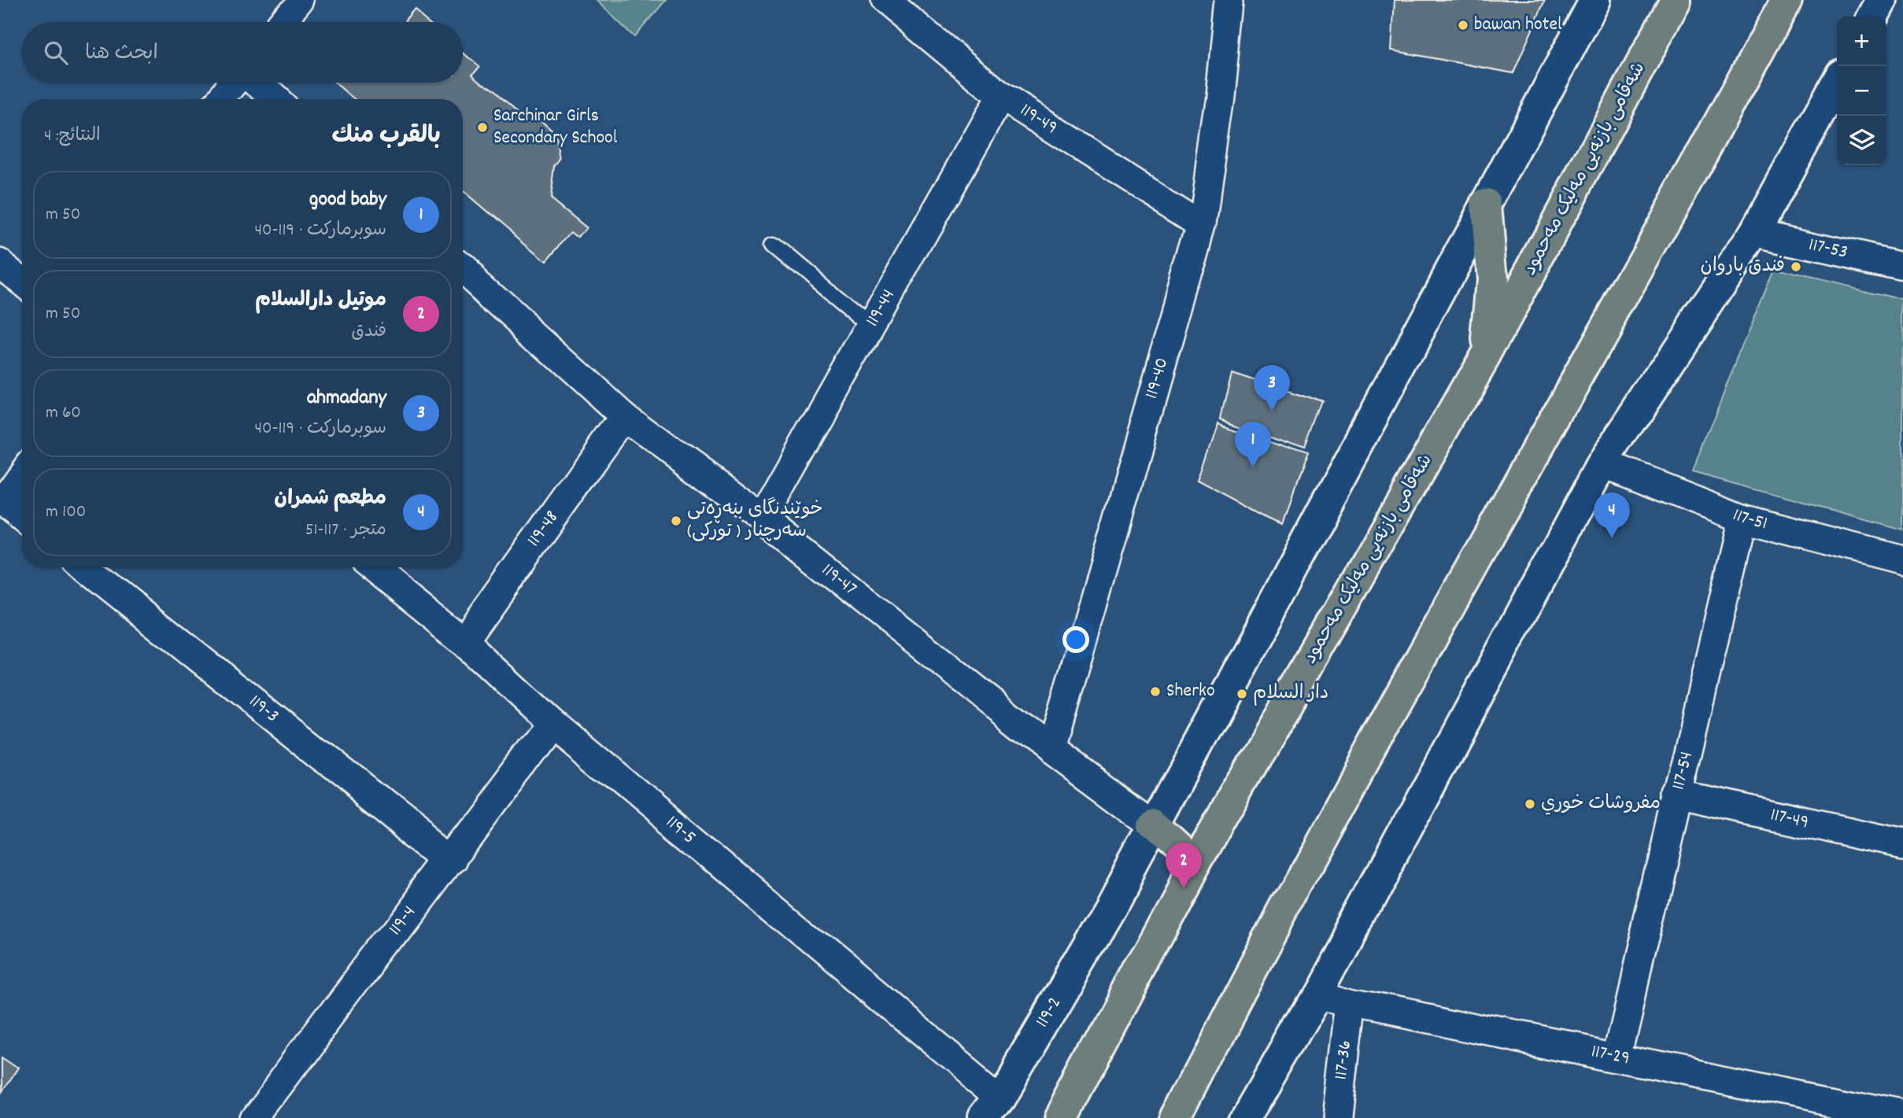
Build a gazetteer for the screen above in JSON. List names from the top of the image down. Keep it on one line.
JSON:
{"streets":{"highway":["شەقامی بازنەیی مەلیک مەحمود"],"main road":["119-2"],"street":["119-49","117-53","119-44","119-40","117-51","119-48","119-47","119-3","117-54","117-49","119-5","119-4","117-29","117-36"]},"crossings":[["119-49","119-44"],["119-49","119-40"],["119-44","119-47"],["119-40","119-47"],["117-51","117-54"],["119-48","119-47"],["119-48","119-5"],["119-47","119-2"],["119-3","119-4"],["117-54","117-49"],["117-54","117-29"],["119-5","119-4"],["119-5","119-2"],["117-29","117-36"]],"places":["bawan hotel","Sarchinar Girls Secondary School","فندق باروان","خوێندنگای بنەڕەتی سەرچنار ( تورکی)","Sherko","دار السلام","مفروشات خوري"],"page":{"map_buttons":["+","−"],"search":"ابحث هنا","heading":["بالقرب منك","النتائج: 4"],"list":[{"mark":"1","name":"good baby","note":"سوبرماركت · 119-40","value":"50 m"},{"mark":"2","name":"موتيل دارالسلام","note":"فندق","value":"50 m"},{"mark":"3","name":"ahmadany","note":"سوبرماركت · 119-40","value":"60 m"},{"mark":"4","name":"مطعم شمران","note":"متجر · 117-51","value":"100 m"}],"pins":["3","1","4","2"]}}
